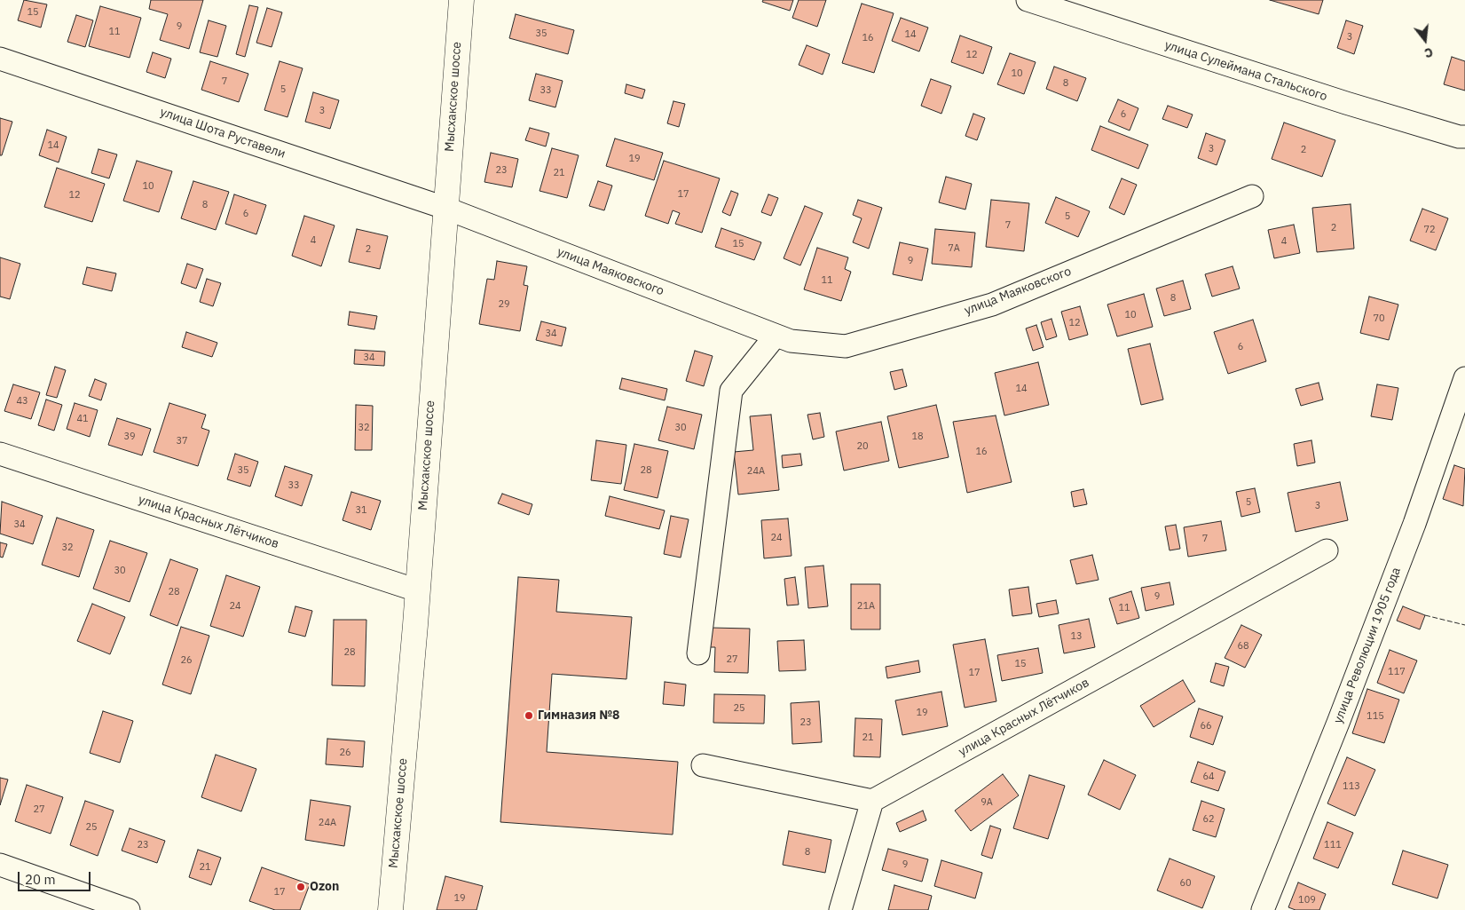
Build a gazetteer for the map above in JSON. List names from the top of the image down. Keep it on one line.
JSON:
{"streets":{"street":["улица Сулеймана Стальского","Мысхакское шоссе","улица Шота Руставели","улица Маяковского","улица Красных Лётчиков","улица Революции 1905 года"]},"crossings":[["Мысхакское шоссе","улица Шота Руставели"],["Мысхакское шоссе","улица Маяковского"],["Мысхакское шоссе","улица Красных Лётчиков"],["улица Шота Руставели","улица Маяковского"]],"places":["Гимназия №8","Ozon"],"house_numbers":["15","9","11","35","14","3","16","12","10","7","8","5","33","3","6","14","3","2","19","23","21","10","17","12","8","6","5","7","2","72","4","4","15","7А","2","9","11","8","29","10","70","12","34","6","34","14","43","41","32","30","39","18","37","20","16","35","28","24А","33","5","3","31","34","24","7","32","30","28","9","24","21А","11","13","68","28","27","26","15","117","17","25","19","115","23","66","21","26","64","113","9А","27","62","24А","25","23","111","8","9","21","60","17","19","109"],"scale_bar":"20 m","north":"bottom"}
